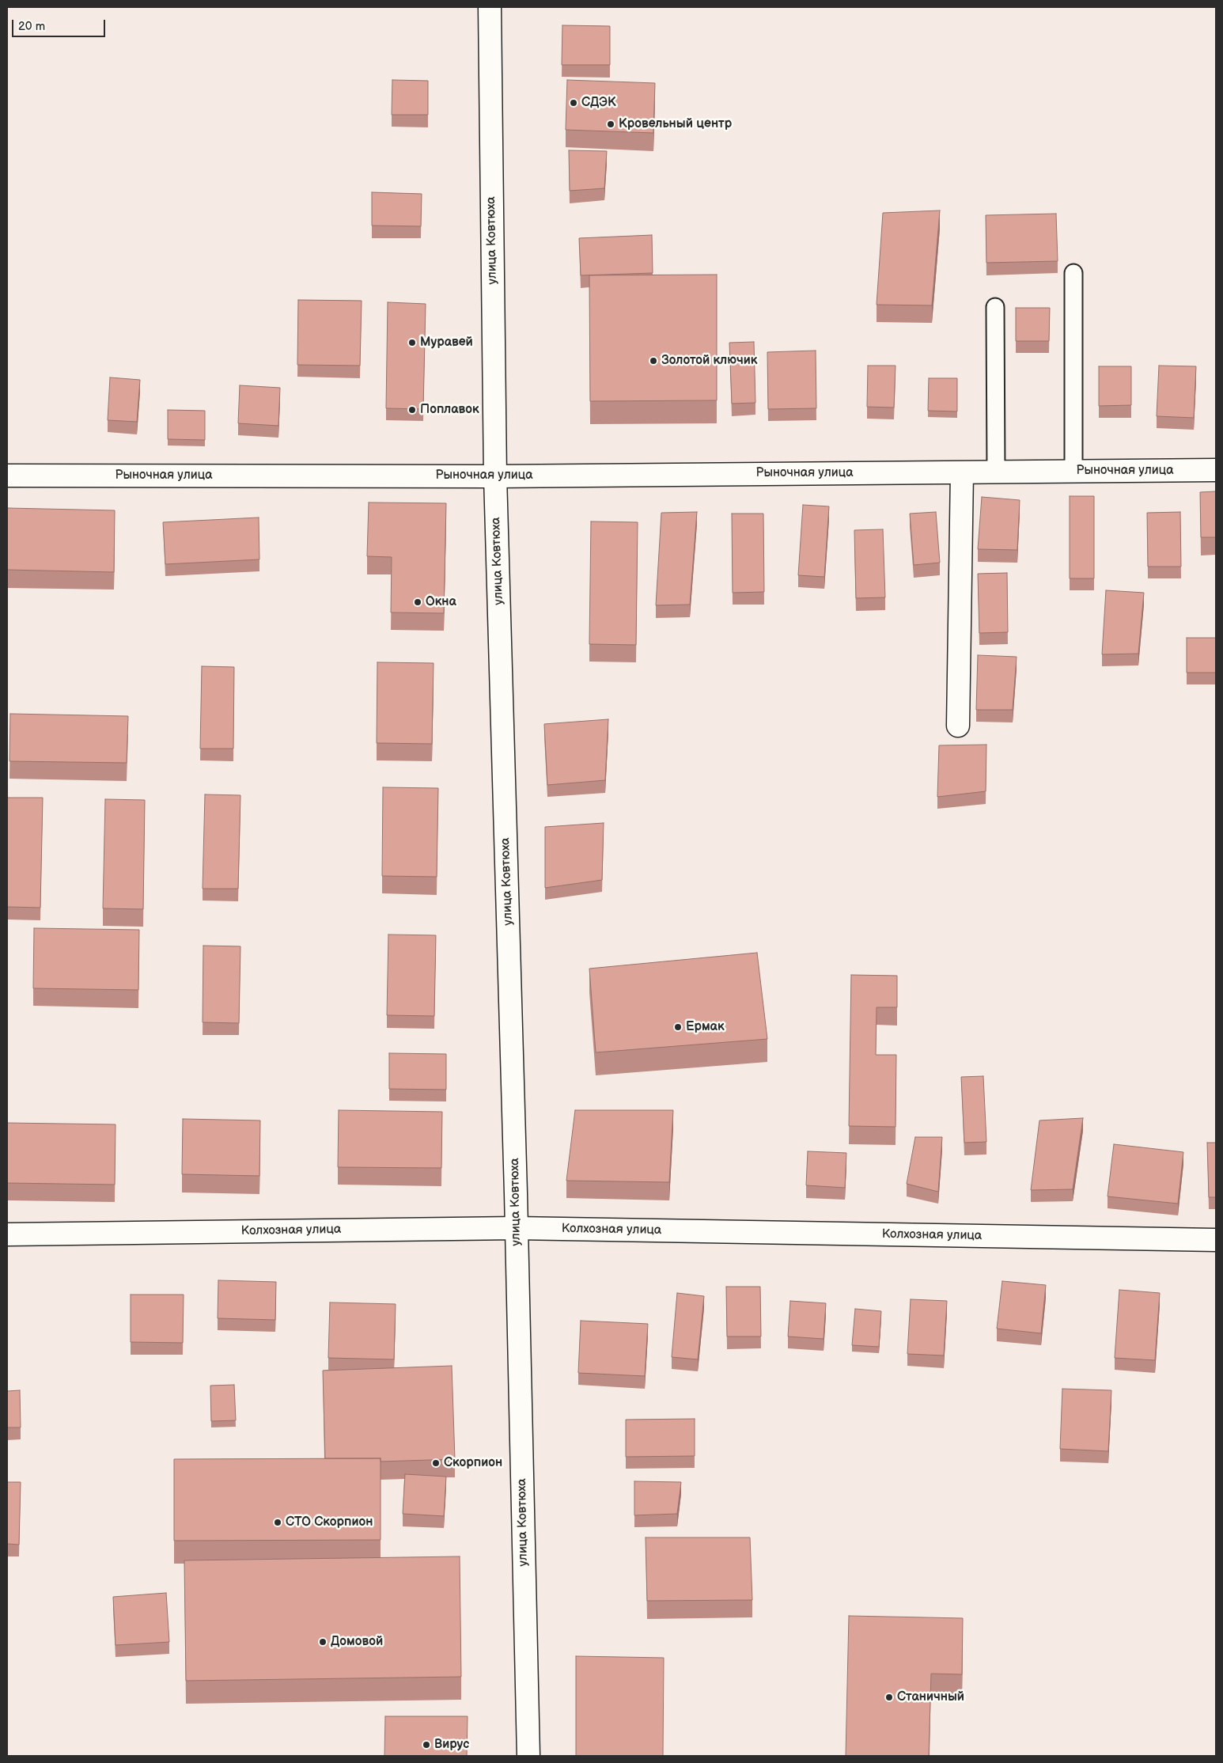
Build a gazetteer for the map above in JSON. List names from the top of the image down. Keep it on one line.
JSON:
{"streets":{"street":["улица Ковтюха","Рыночная улица","Колхозная улица"]},"crossings":[["улица Ковтюха","Рыночная улица"],["улица Ковтюха","Колхозная улица"]],"places":["СДЭК","Кровельный центр","Муравей","Золотой ключик","Поплавок","Окна","Ермак","Скорпион","СТО Скорпион","Домовой","Станичный","Вирус"],"scale_bar":"20 m"}
